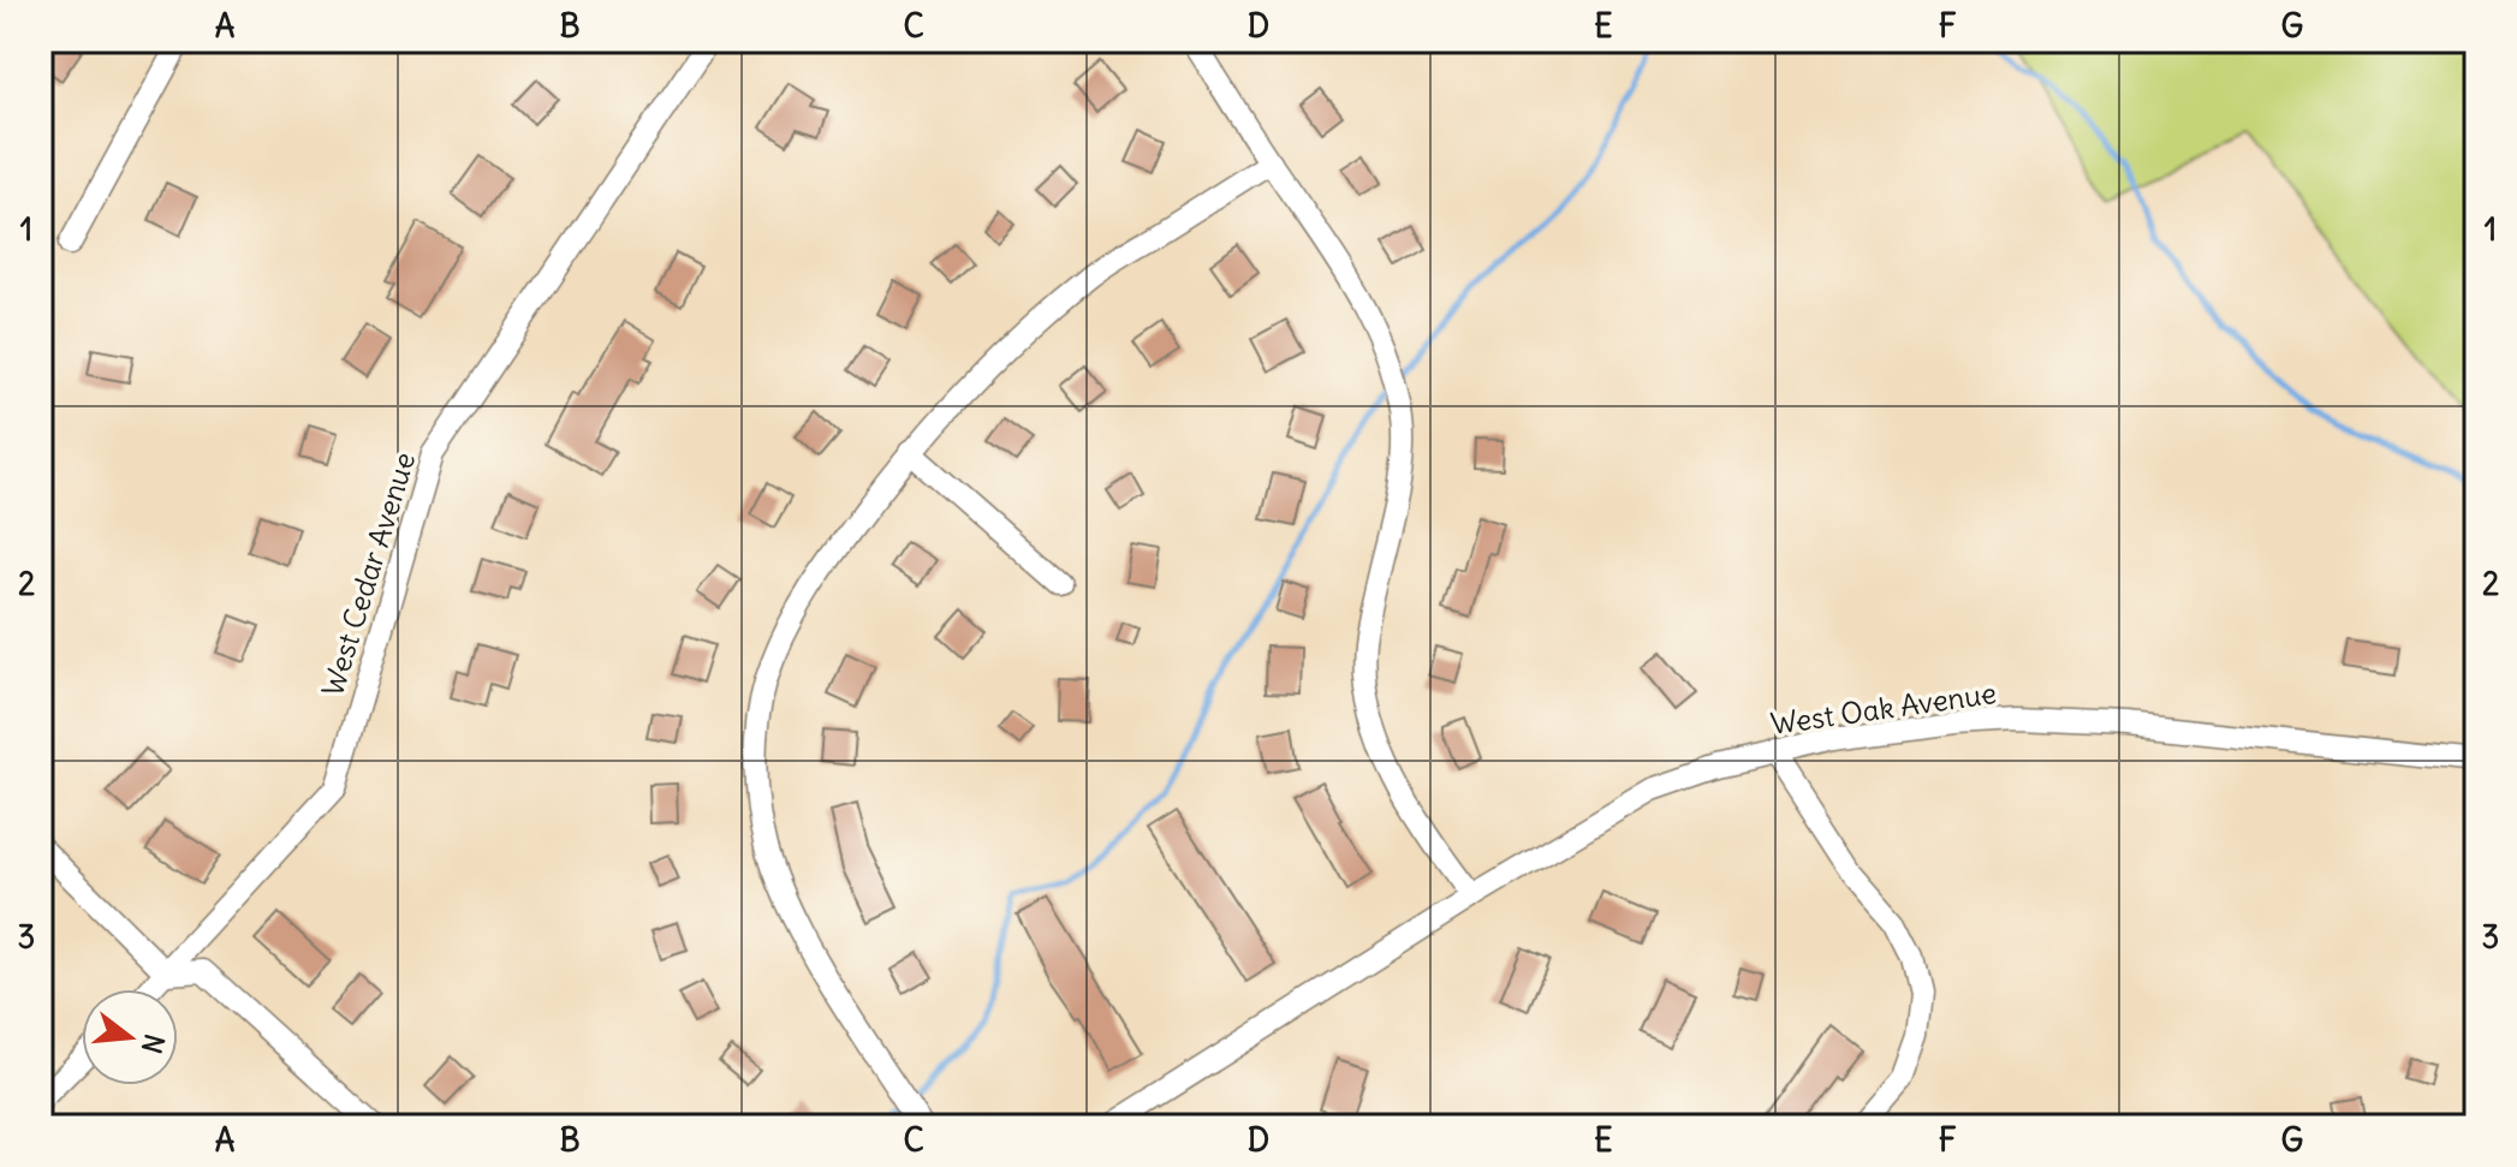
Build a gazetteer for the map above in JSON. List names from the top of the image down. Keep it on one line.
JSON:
{"streets":{"street":["West Cedar Avenue","West Oak Avenue"]},"north":"right","grid":{"columns":["A","B","C","D","E","F","G"],"rows":["1","2","3"]}}
